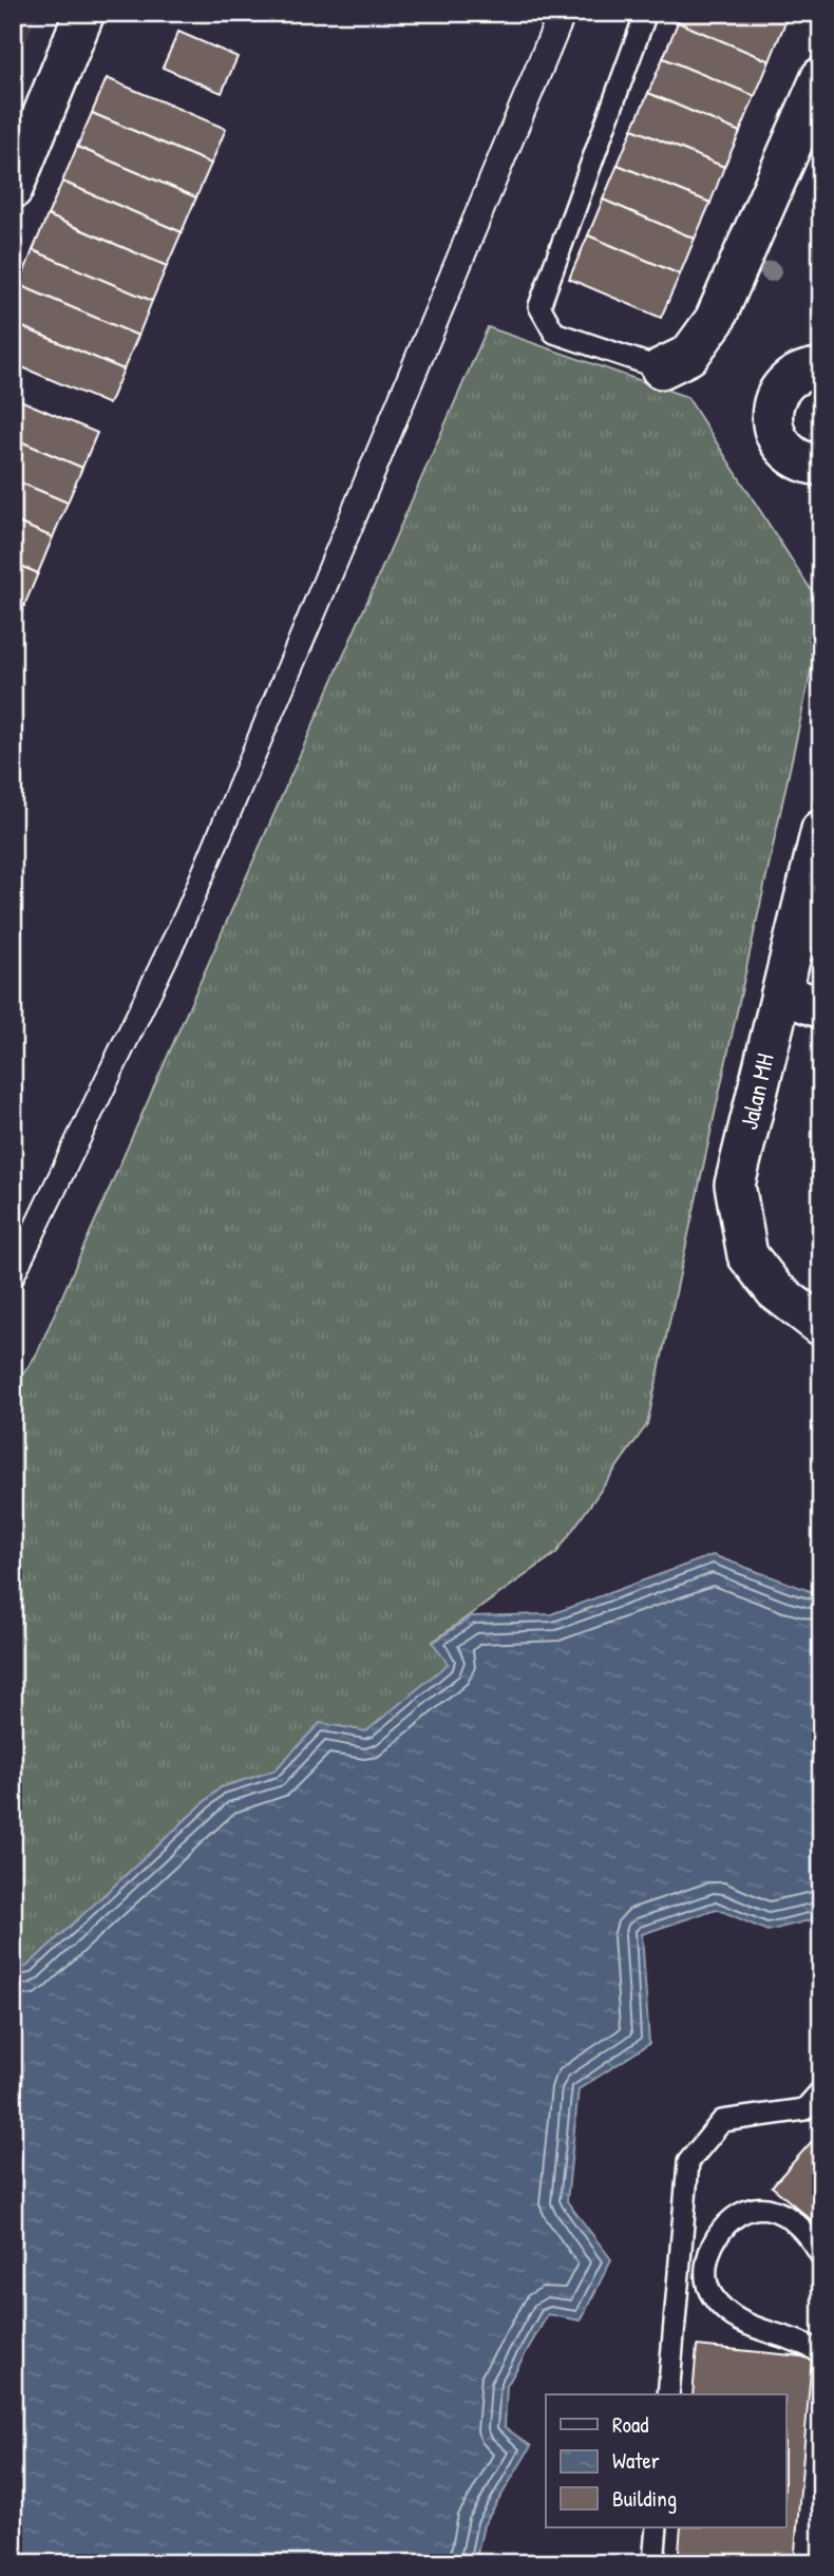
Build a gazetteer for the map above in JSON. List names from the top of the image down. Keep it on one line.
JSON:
{"streets":{"street":["Jalan MH"]},"legend":["Road","Water","Building"]}
